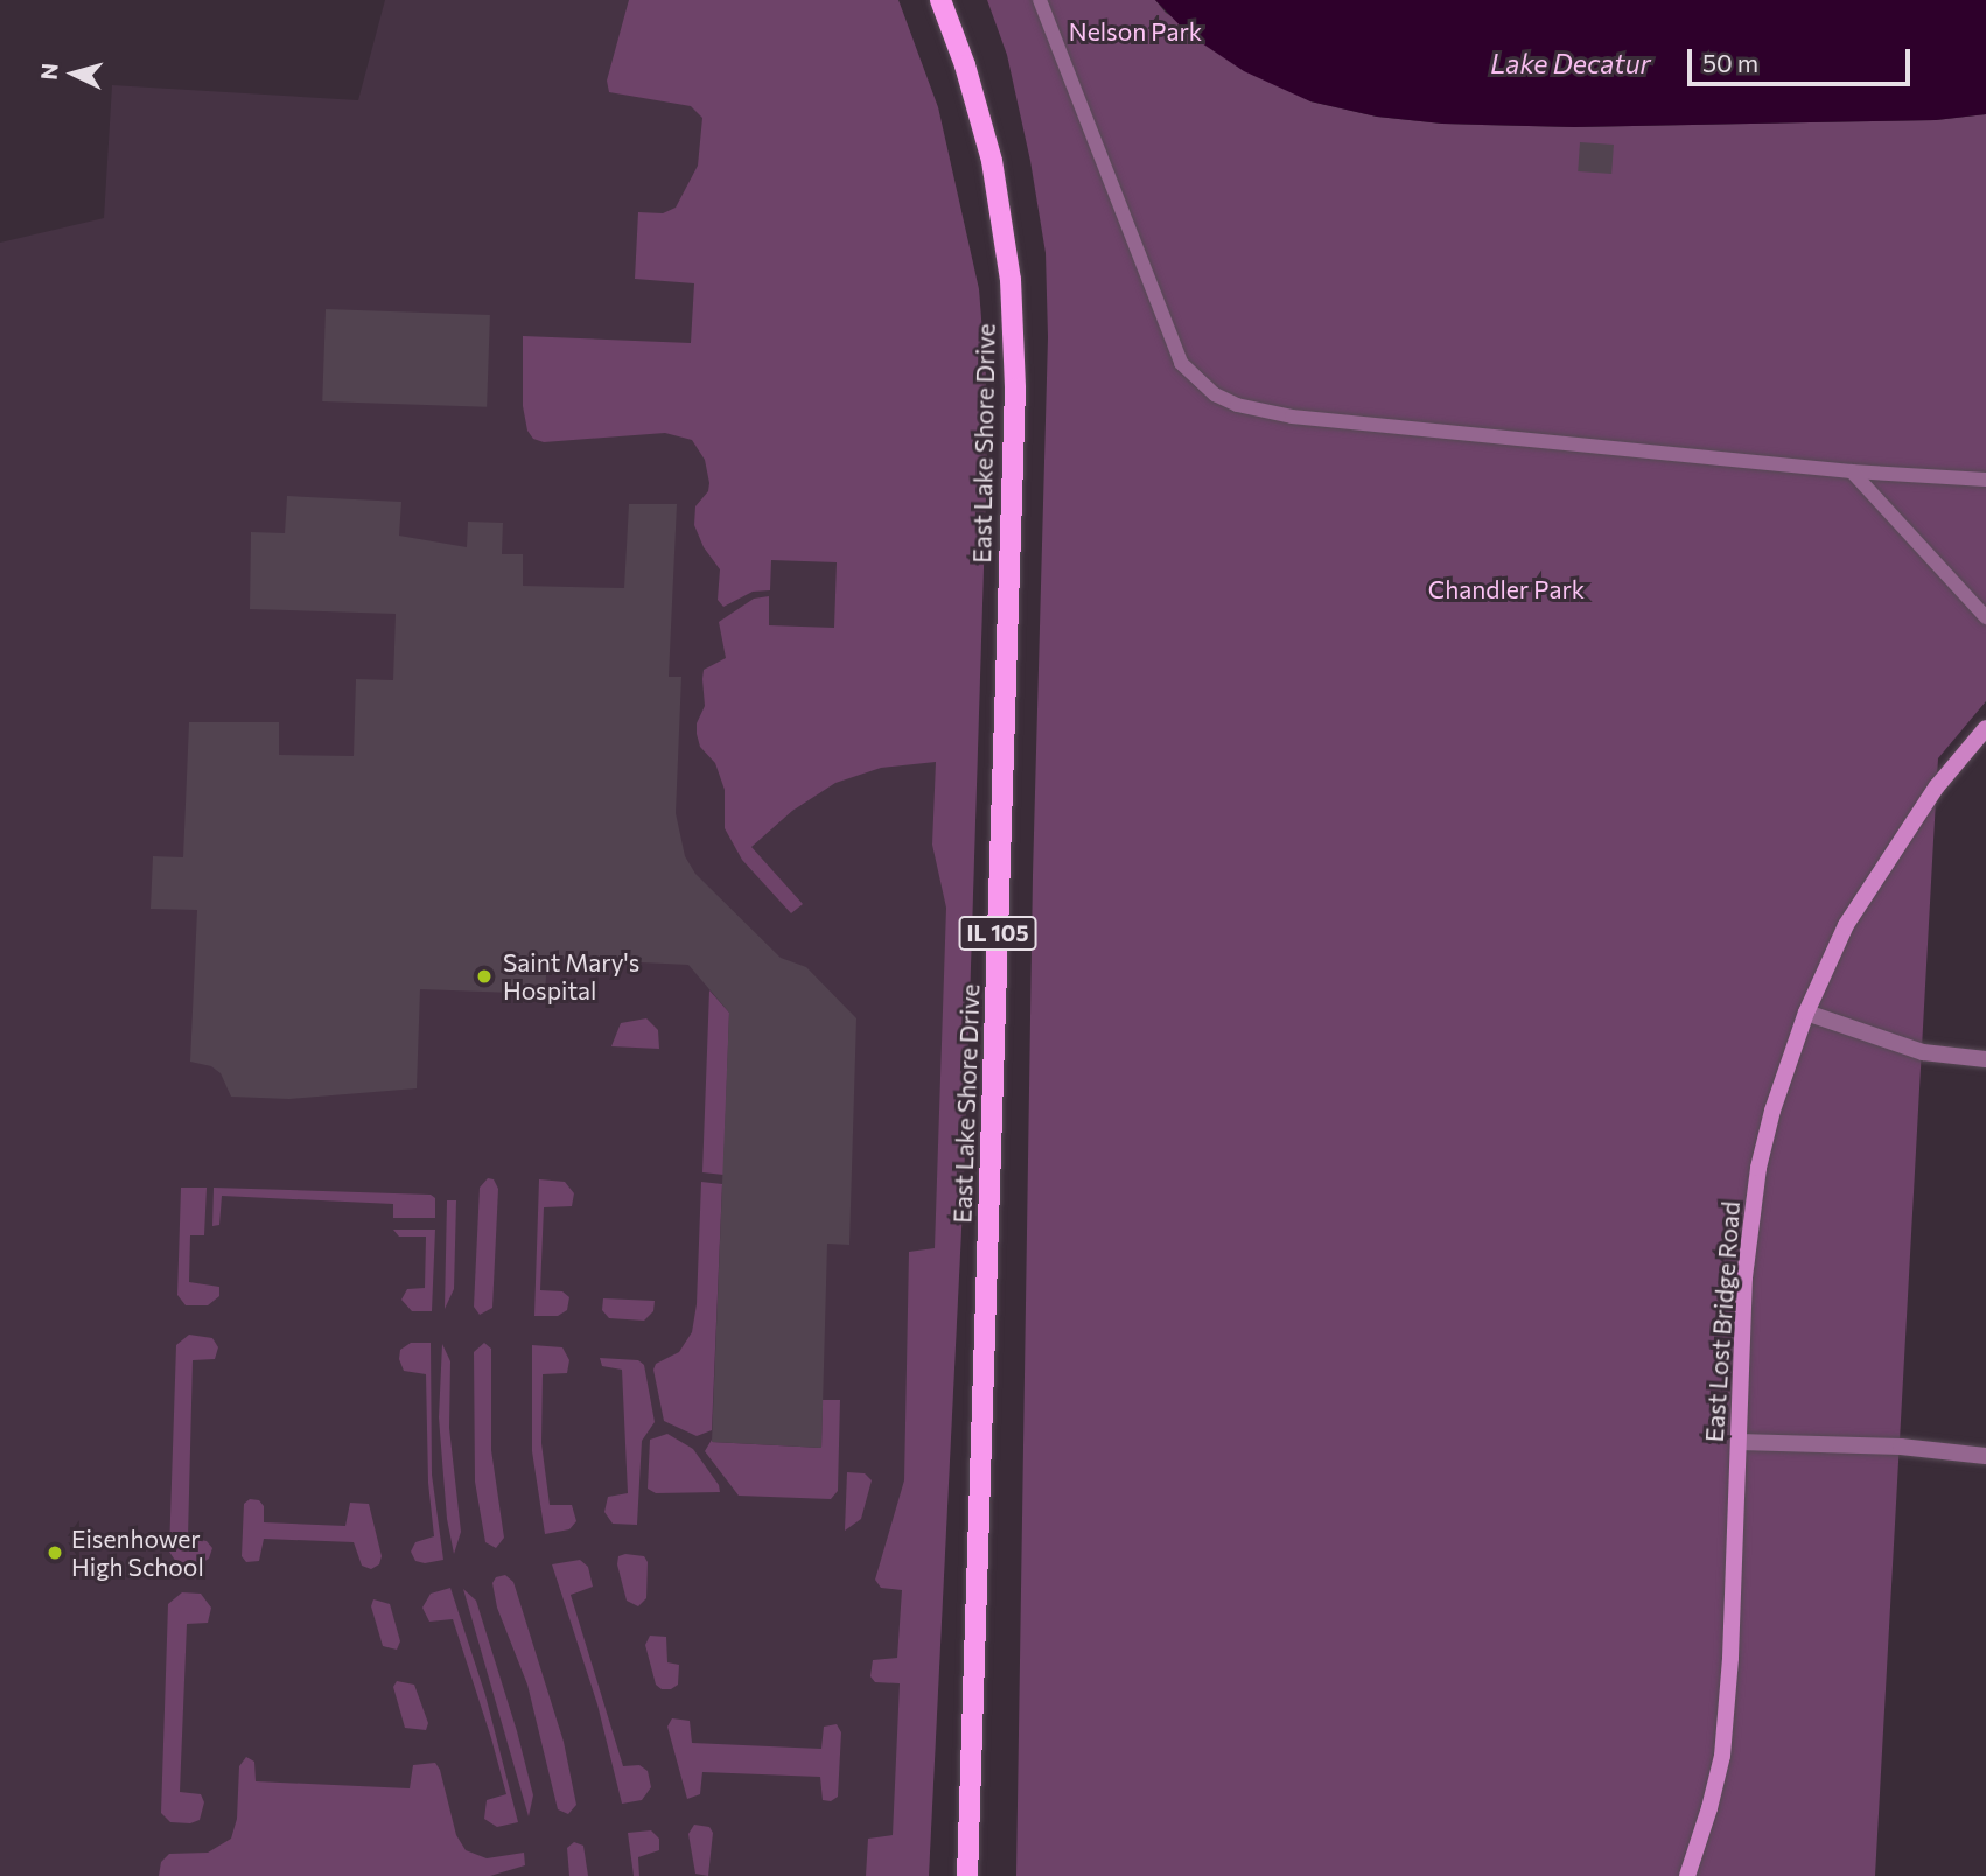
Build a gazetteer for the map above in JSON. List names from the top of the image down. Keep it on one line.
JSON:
{"streets":{"main road":["East Lake Shore Drive","IL 105"],"street":["East Lost Bridge Road"]},"water":["Lake Decatur"],"parks":["Nelson Park","Chandler Park"],"places":["Saint Mary's Hospital","Eisenhower High School"],"scale_bar":"50 m","north":"left"}
